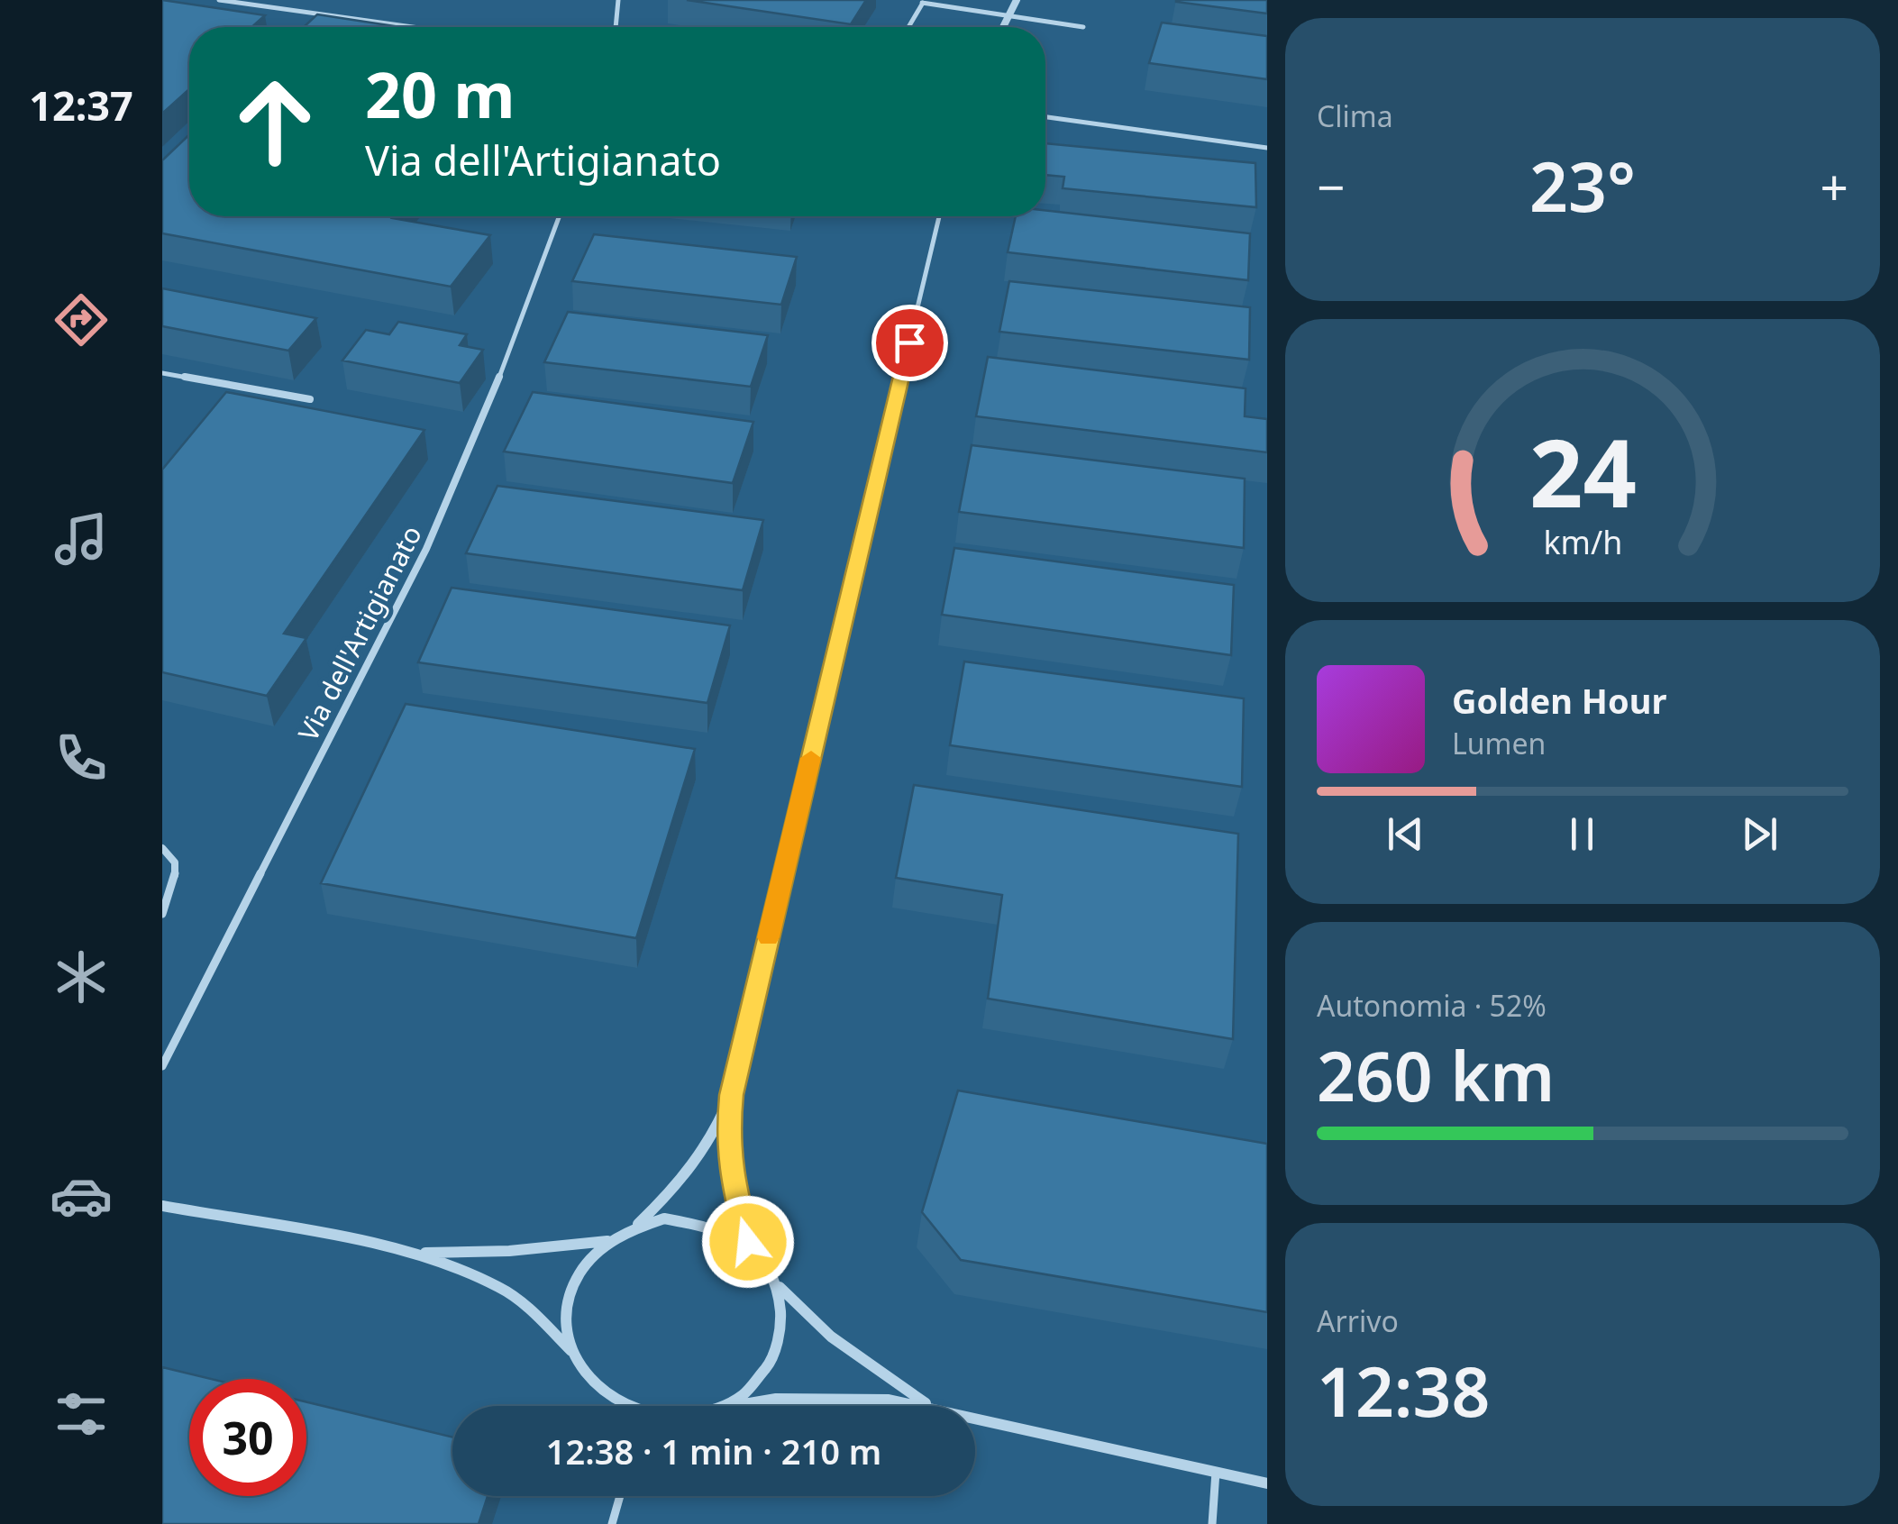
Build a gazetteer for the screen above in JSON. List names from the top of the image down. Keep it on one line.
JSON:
{"streets":{"lane":["Via dell'Artigianato"]},"page":{"tabs":"12:37","tile":["Clima",["Autonomia · 52%","260 km"],["Arrivo","12:38"]],"turn":["20 m","Via dell'Artigianato"],"heat":["−","23°","+"],"song":["Golden Hour","Lumen"],"limit":"30","trip":"12:38 · 1 min · 210 m","gauge":["24","km/h"]}}
